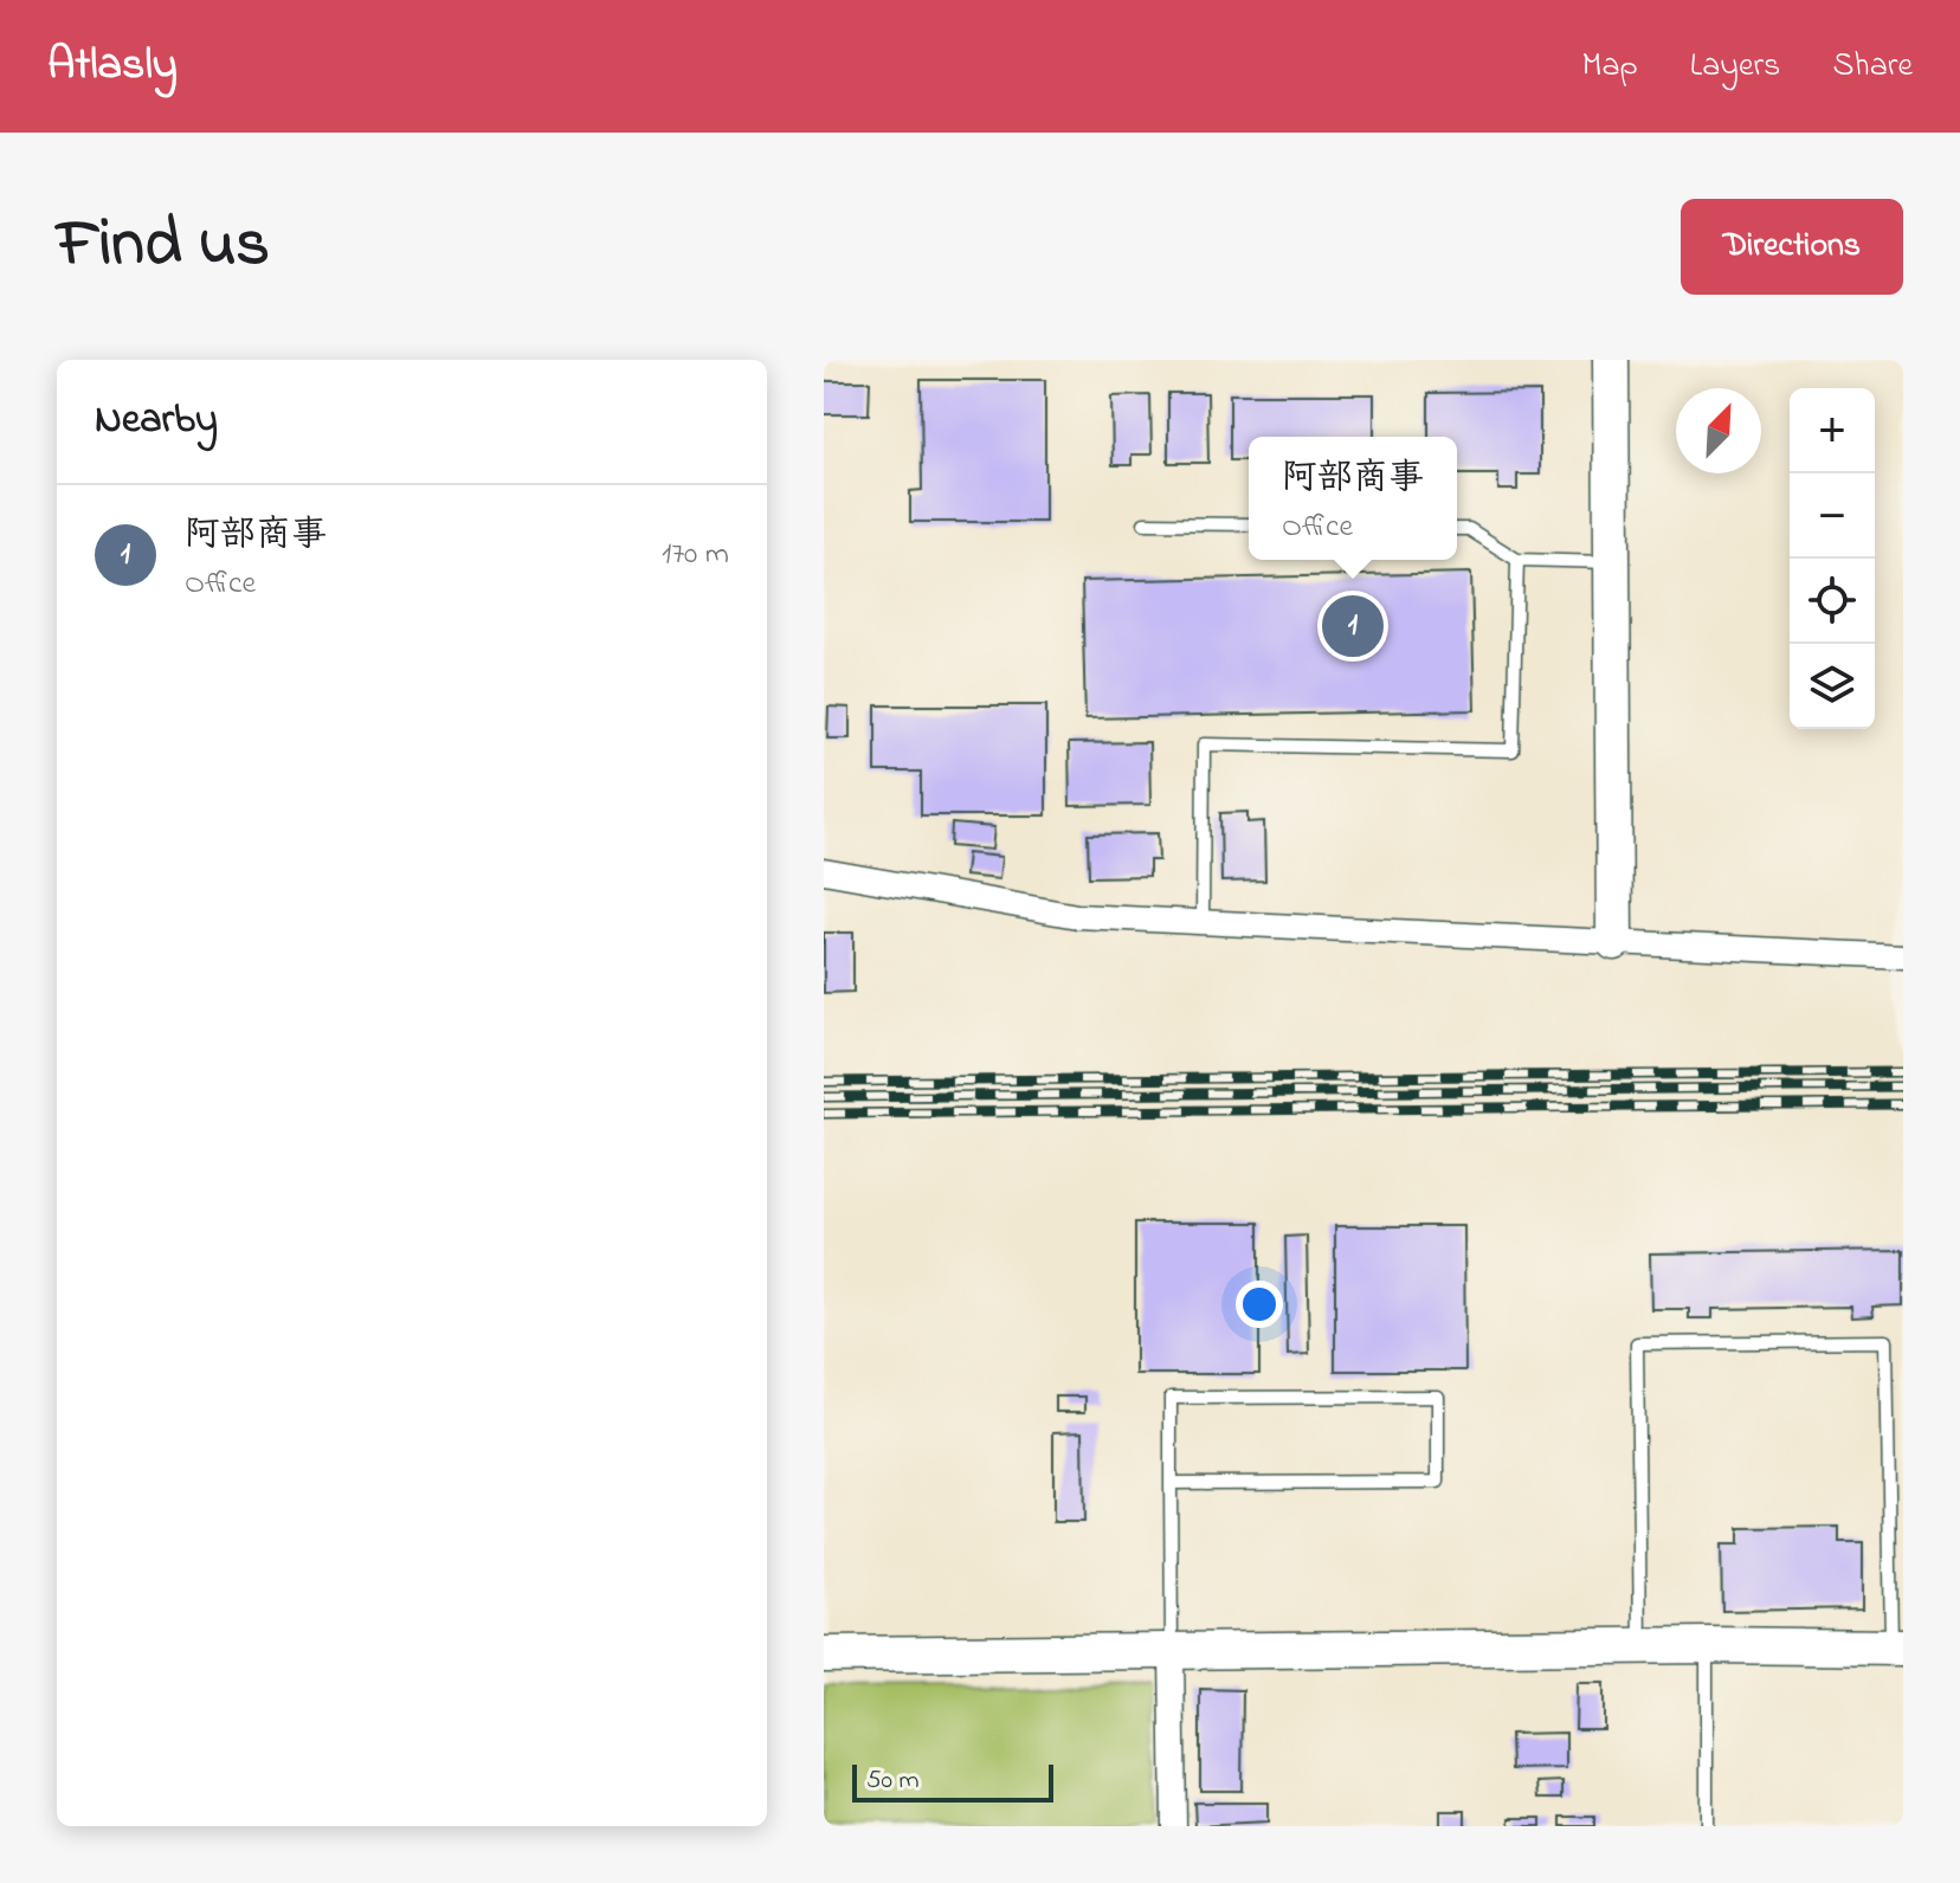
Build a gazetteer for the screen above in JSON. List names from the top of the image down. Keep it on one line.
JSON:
{"scale_bar":"50 m","north":"top right","page":{"header":"Atlasly","nav":["Map","Layers","Share"],"title":"Find us","buttons":"Directions","heading":"Nearby","map_buttons":["+","−"],"popup":["阿部商事","Office"],"list":[{"mark":"1","name":"阿部商事","note":"Office","value":"170 m"}],"pins":"1","scale":"50 m"}}
